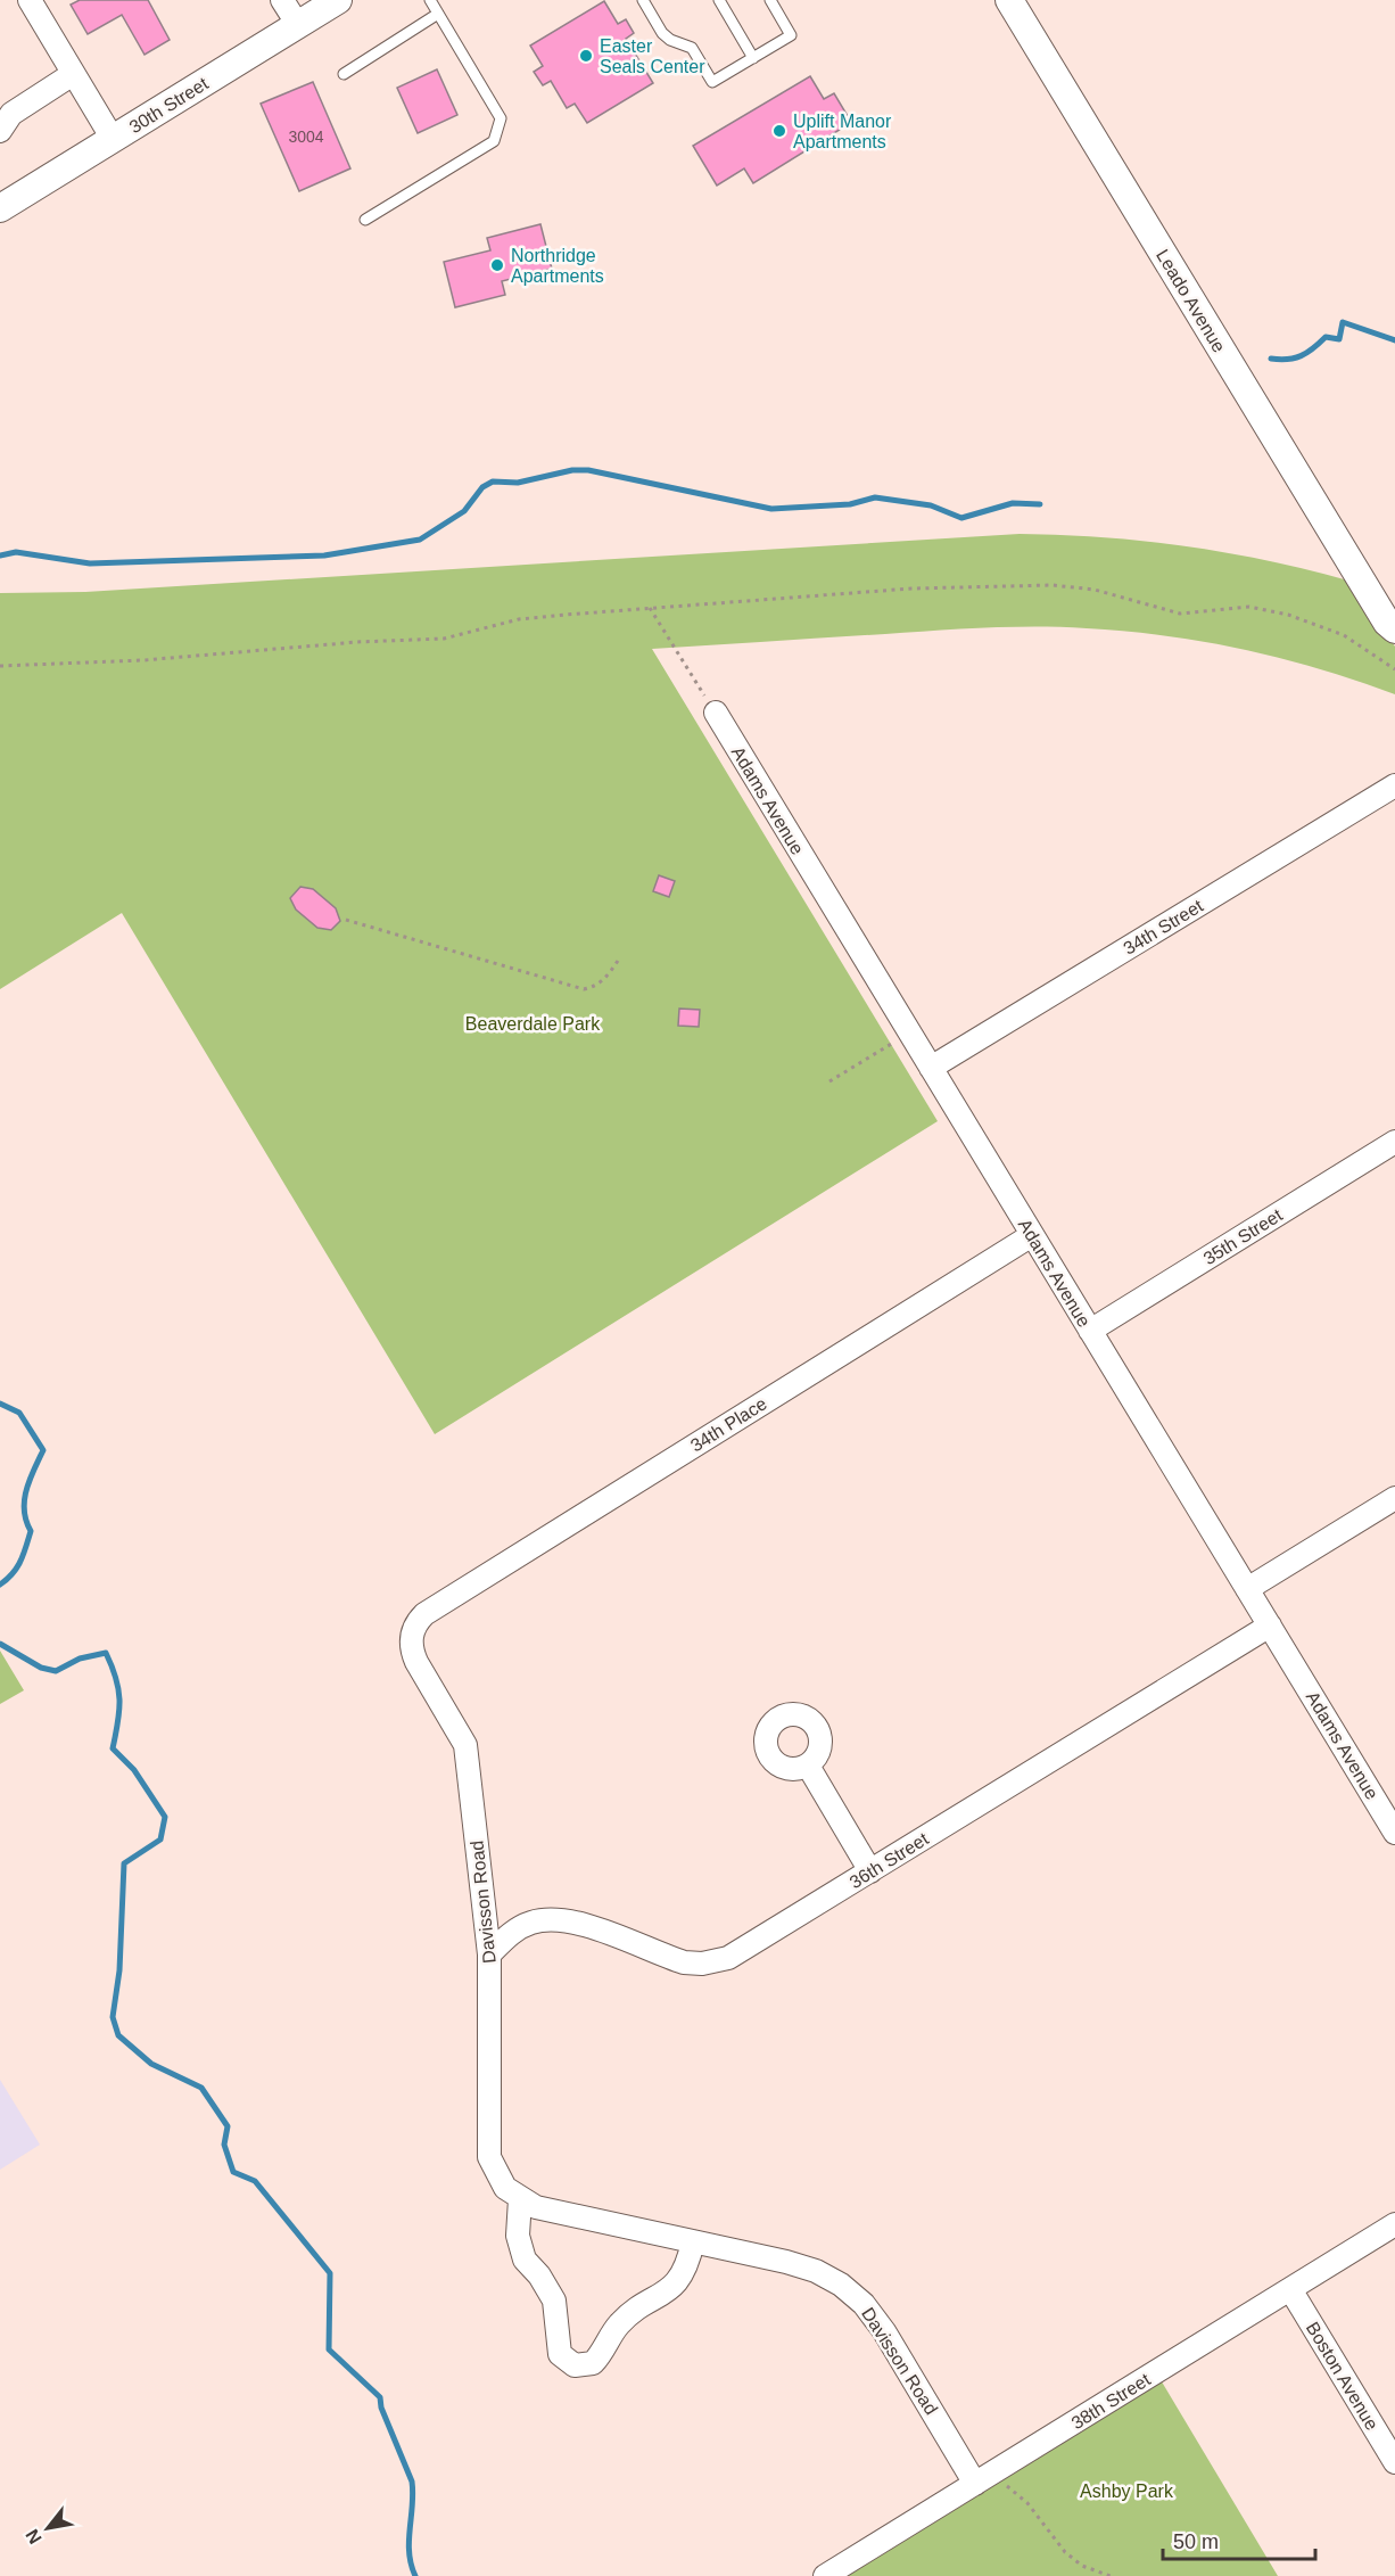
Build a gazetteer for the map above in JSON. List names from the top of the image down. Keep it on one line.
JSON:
{"streets":{"street":["30th Street","Leado Avenue","Adams Avenue","34th Street","35th Street","34th Place","36th Street","Davisson Road","Boston Avenue","38th Street"]},"crossings":[["Adams Avenue","34th Street"],["Adams Avenue","35th Street"],["Adams Avenue","34th Place"],["Adams Avenue","36th Street"],["34th Place","Davisson Road"],["36th Street","Davisson Road"],["Davisson Road","38th Street"],["Boston Avenue","38th Street"]],"parks":["Beaverdale Park","Ashby Park"],"places":["Easter Seals Center","Uplift Manor Apartments","Northridge Apartments"],"house_numbers":["3004"],"scale_bar":"50 m","north":"bottom left"}
